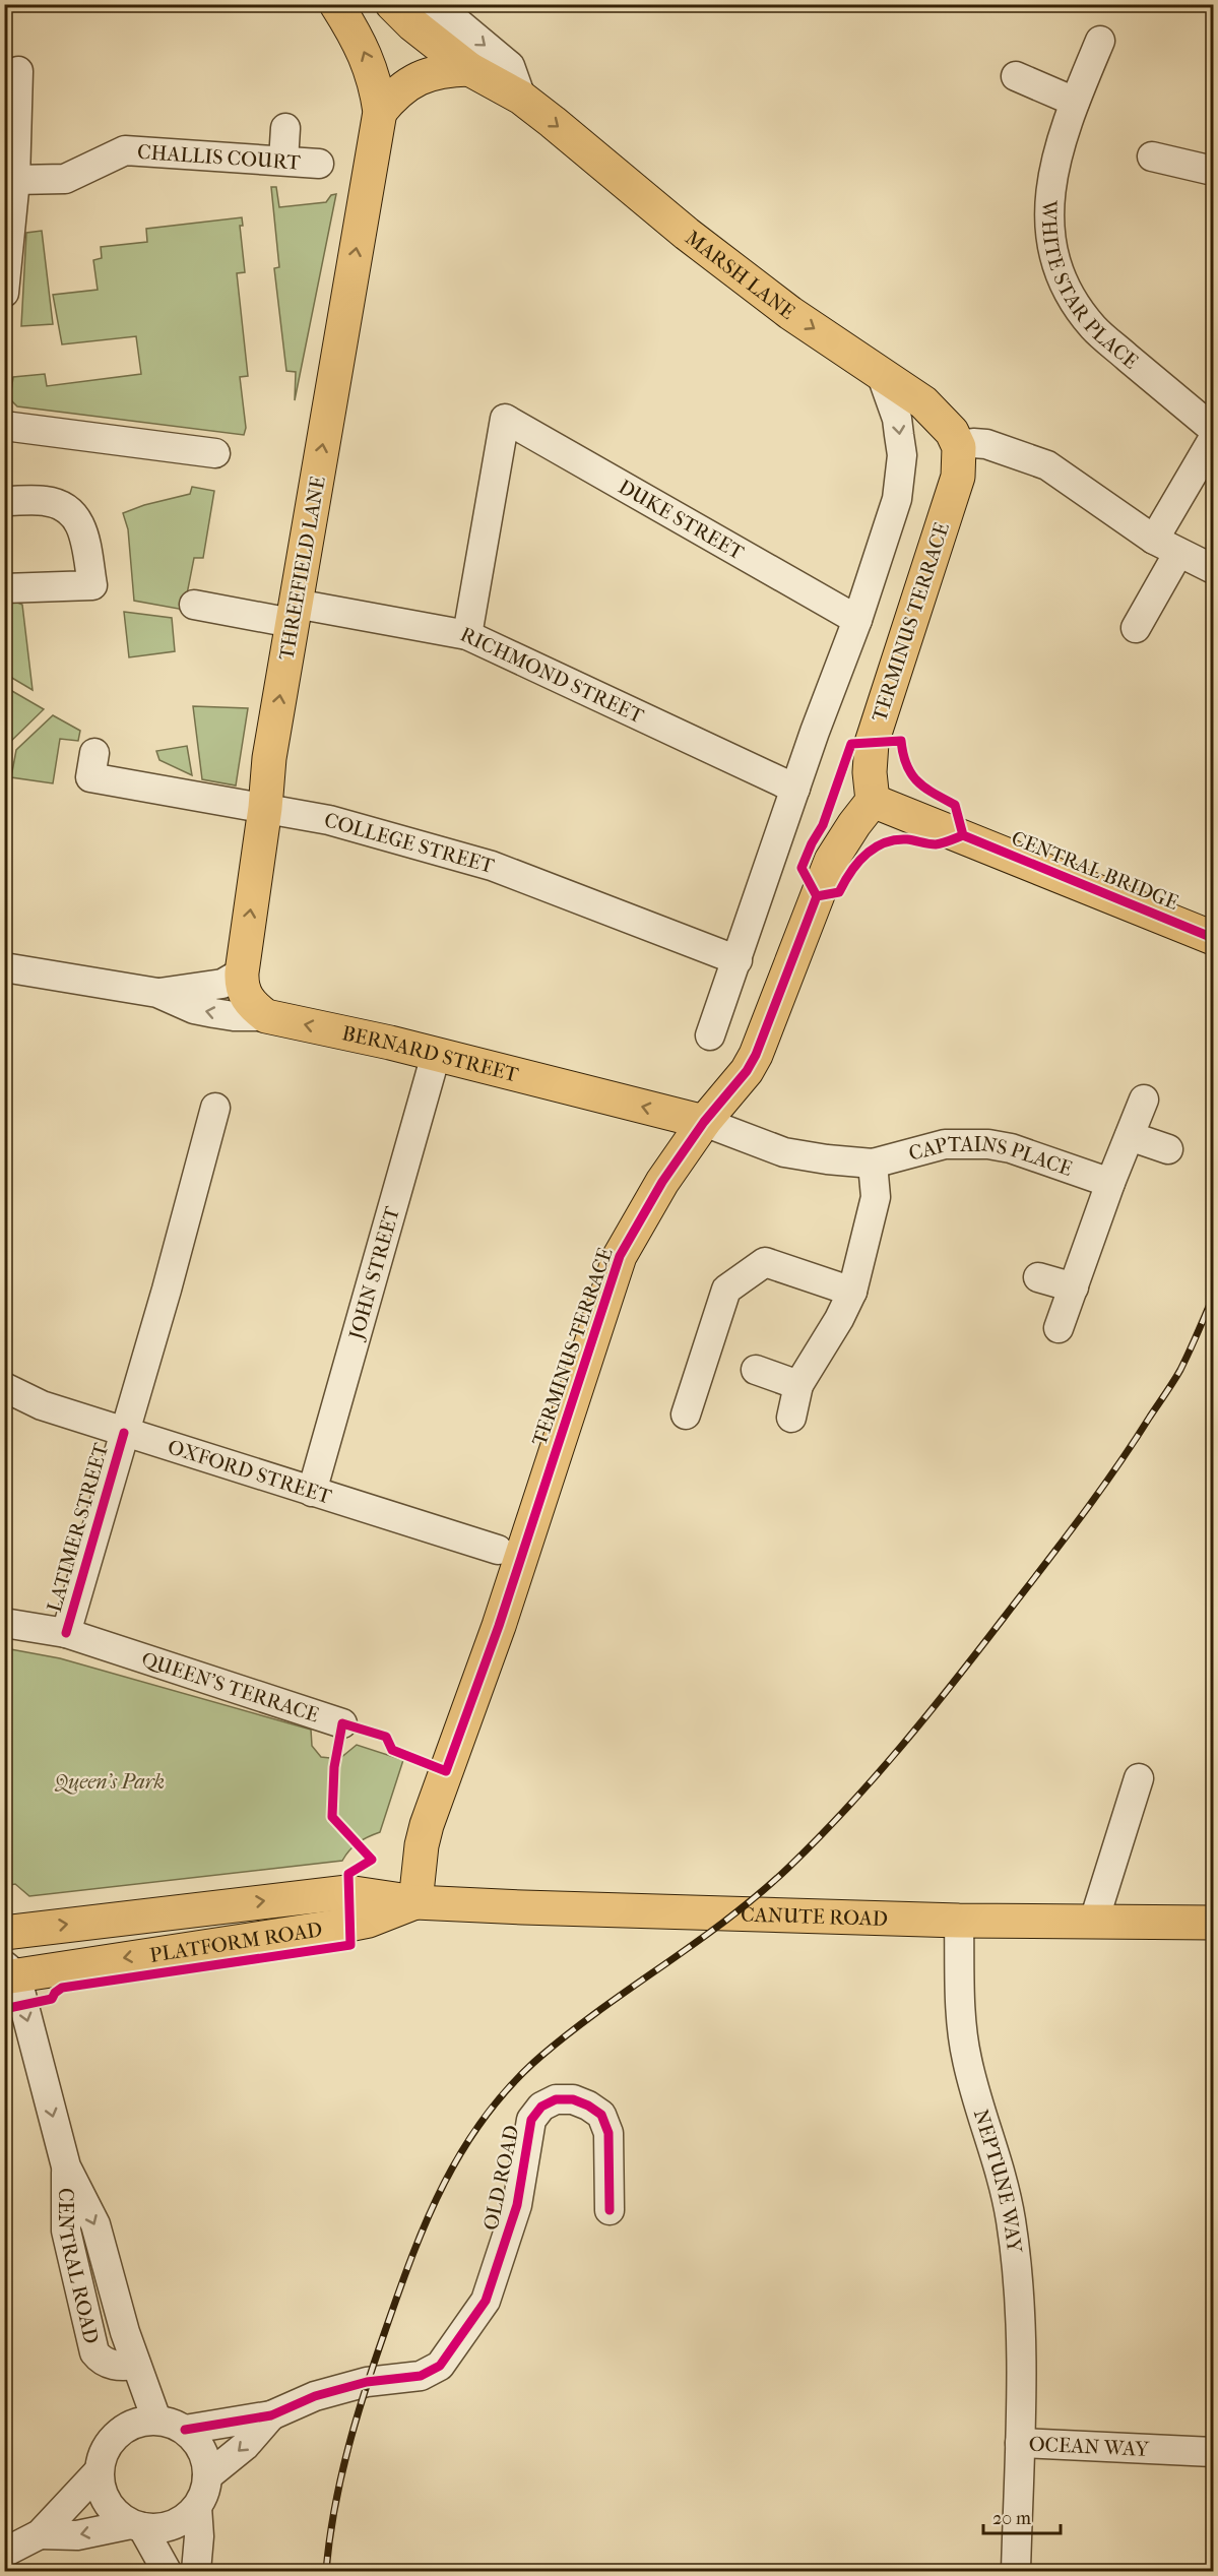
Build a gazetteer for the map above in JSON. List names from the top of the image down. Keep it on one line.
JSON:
{"streets":{"main road":["MARSH LANE","THREEFIELD LANE","TERMINUS TERRACE","CENTRAL BRIDGE","BERNARD STREET","CANUTE ROAD","PLATFORM ROAD"],"street":["CHALLIS COURT","WHITE STAR PLACE","DUKE STREET","RICHMOND STREET","COLLEGE STREET","CAPTAINS PLACE","JOHN STREET","OXFORD STREET","LATIMER STREET","QUEEN'S TERRACE","OLD ROAD","NEPTUNE WAY","CENTRAL ROAD","OCEAN WAY"]},"crossings":[["MARSH LANE","TERMINUS TERRACE"],["DUKE STREET","RICHMOND STREET"],["THREEFIELD LANE","RICHMOND STREET"],["THREEFIELD LANE","COLLEGE STREET"],["THREEFIELD LANE","BERNARD STREET"],["TERMINUS TERRACE","CENTRAL BRIDGE"],["TERMINUS TERRACE","BERNARD STREET"],["TERMINUS TERRACE","CAPTAINS PLACE"],["TERMINUS TERRACE","CANUTE ROAD"],["TERMINUS TERRACE","PLATFORM ROAD"],["BERNARD STREET","CAPTAINS PLACE"],["BERNARD STREET","JOHN STREET"],["JOHN STREET","OXFORD STREET"],["OXFORD STREET","LATIMER STREET"],["LATIMER STREET","QUEEN'S TERRACE"],["CANUTE ROAD","PLATFORM ROAD"],["CANUTE ROAD","NEPTUNE WAY"],["PLATFORM ROAD","CENTRAL ROAD"],["NEPTUNE WAY","OCEAN WAY"]],"one_way":["MARSH LANE","THREEFIELD LANE","BERNARD STREET","CENTRAL ROAD"],"parks":["Queen's Park"],"scale_bar":"20 m"}
